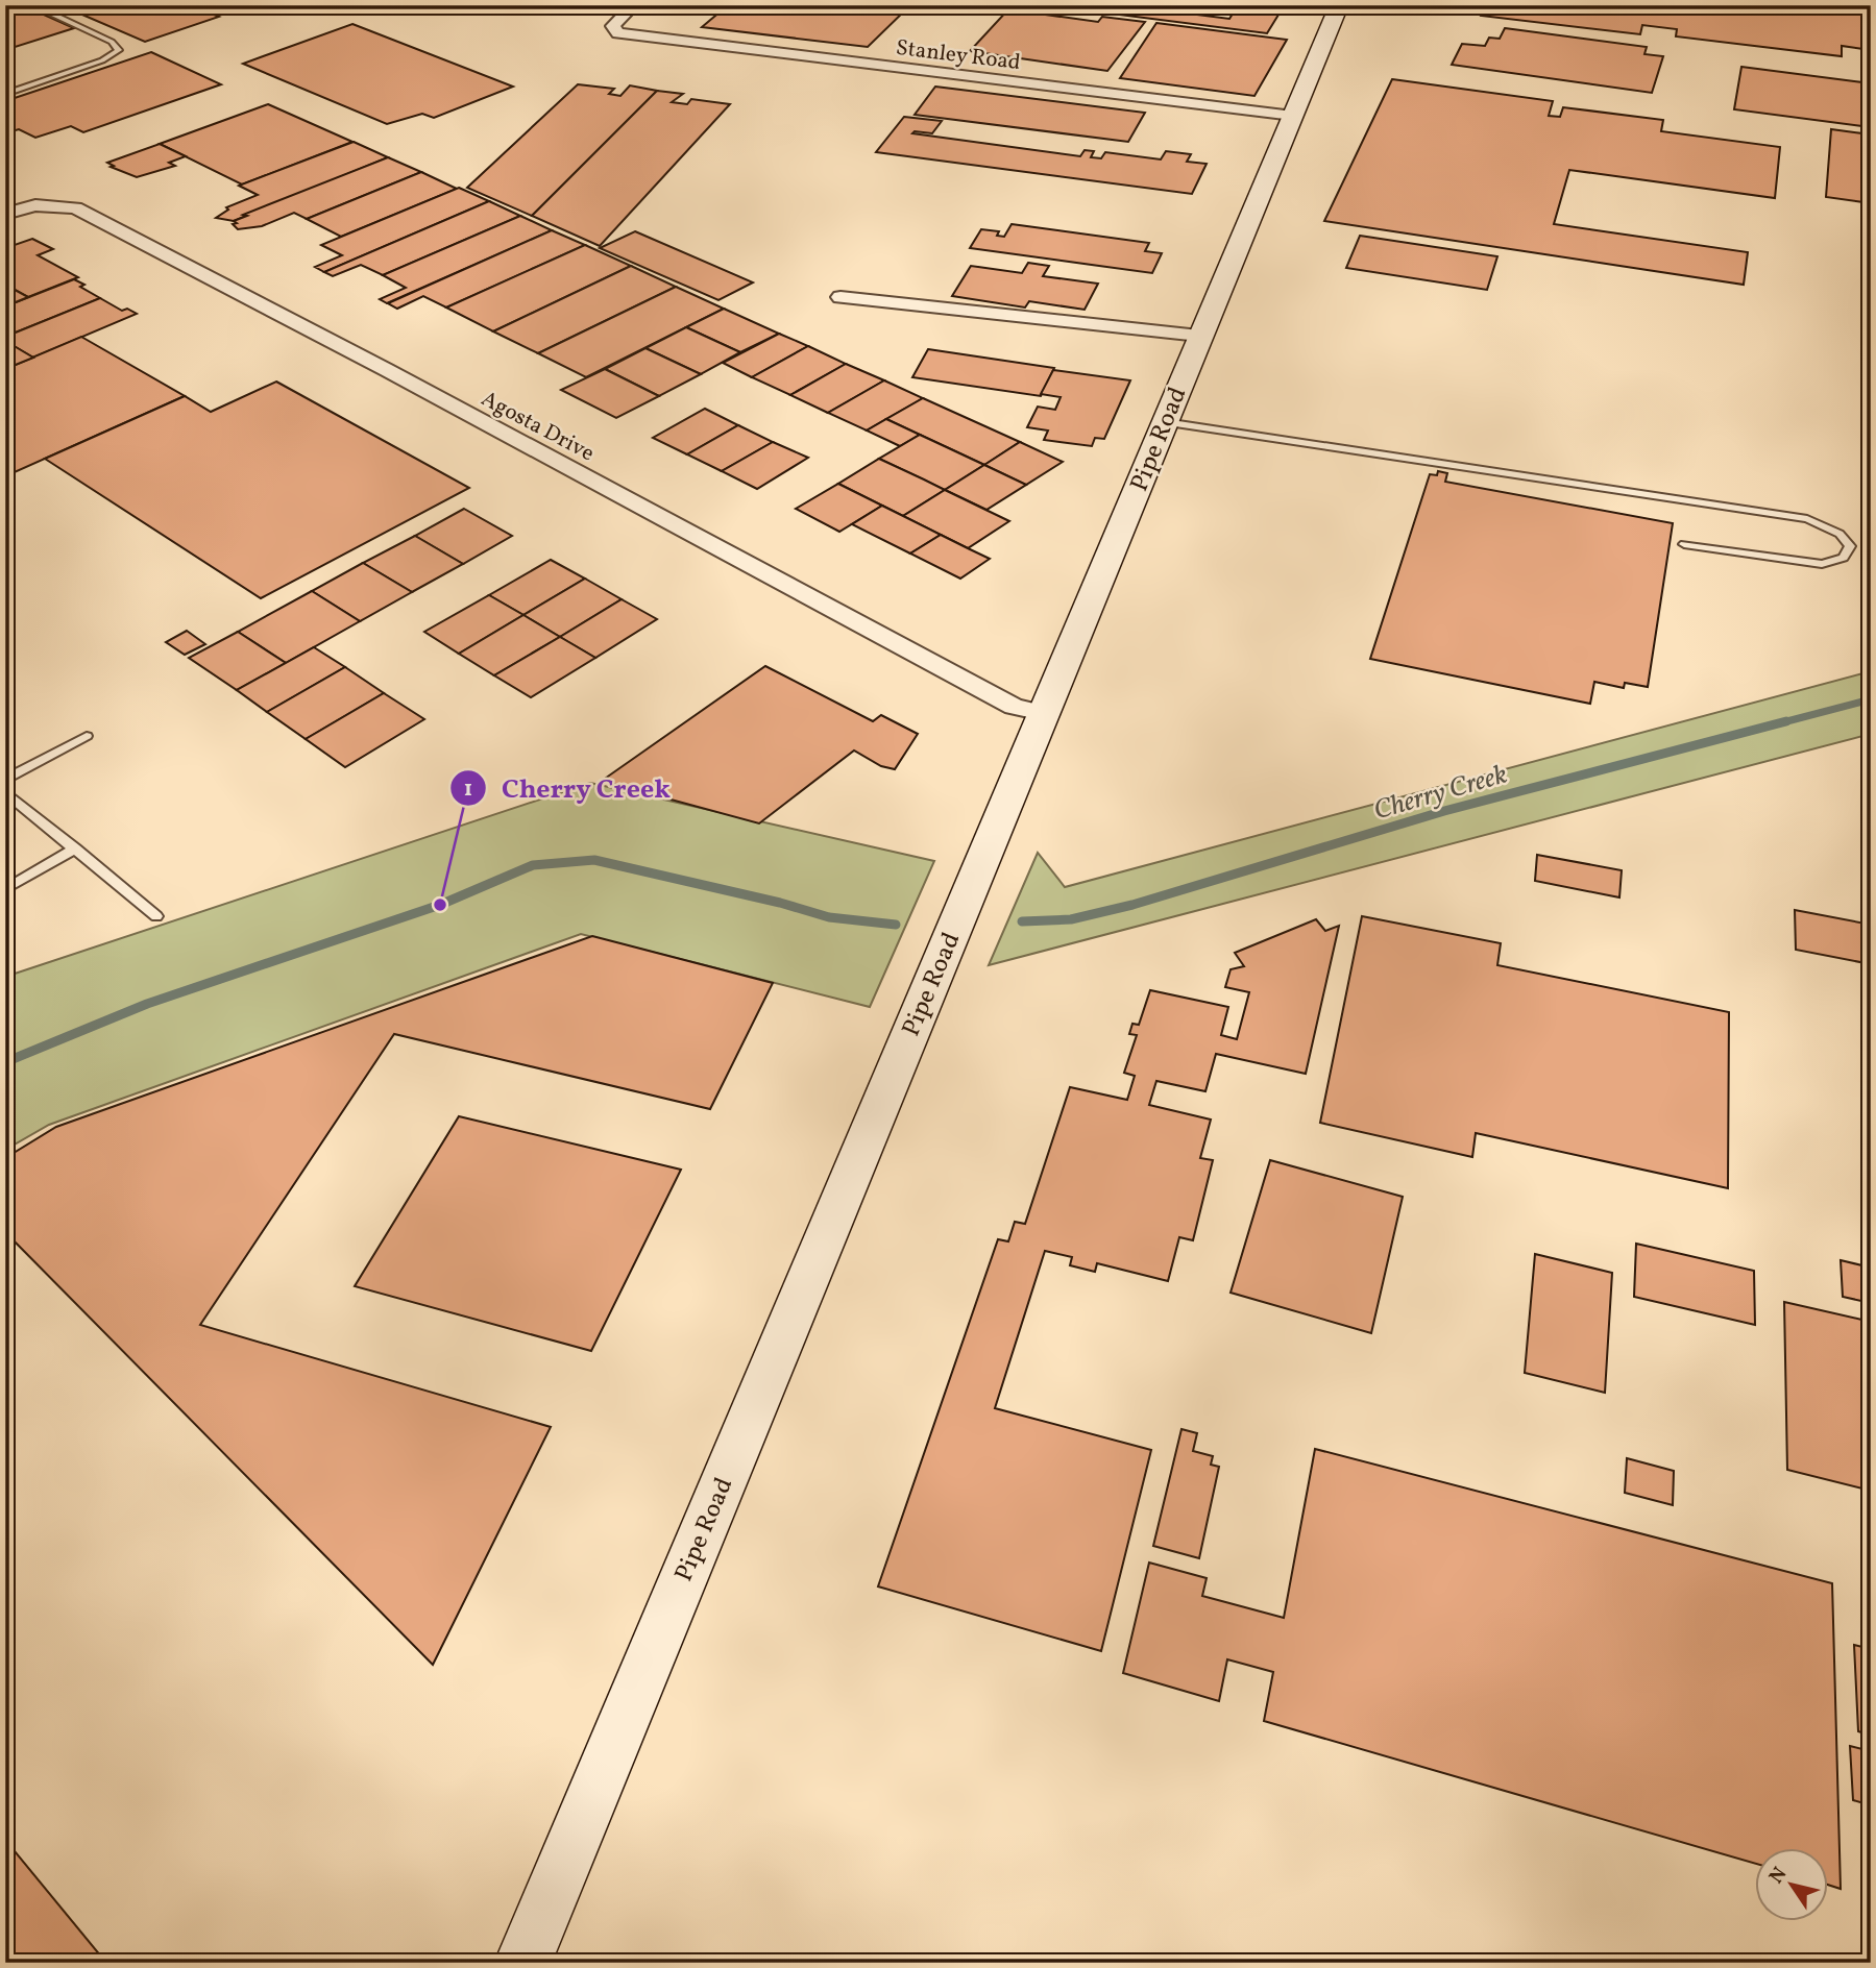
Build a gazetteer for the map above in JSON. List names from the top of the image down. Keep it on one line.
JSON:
{"streets":{"street":["Stanley Road","Agosta Drive","Pipe Road"]},"crossings":[["Stanley Road","Pipe Road"],["Agosta Drive","Pipe Road"]],"water":["Cherry Creek"],"places":["Cherry Creek"],"north":"top left"}
